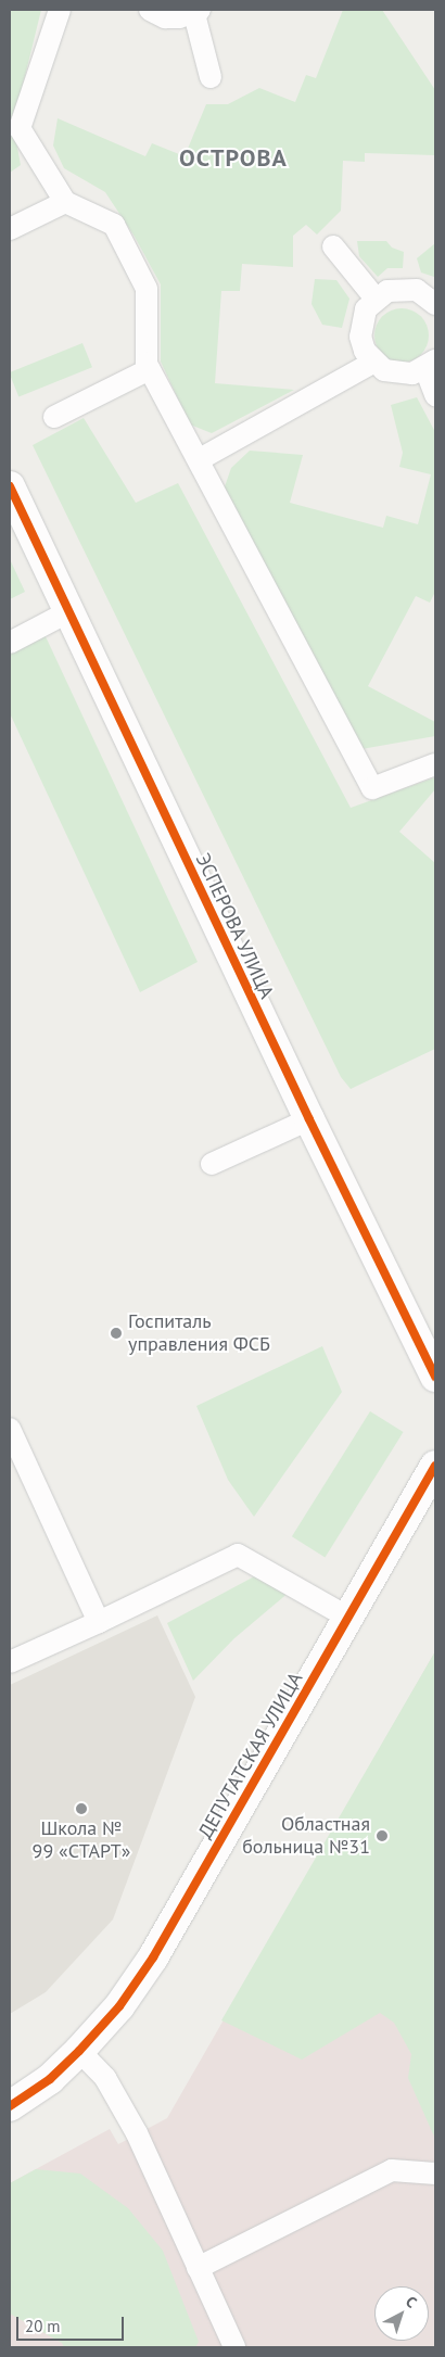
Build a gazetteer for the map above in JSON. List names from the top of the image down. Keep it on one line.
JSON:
{"streets":{"street":["ЭСПЕРОВА УЛИЦА","ДЕПУТАТСКАЯ УЛИЦА"]},"districts":["ОСТРОВА"],"places":["Госпиталь управления ФСБ","Школа № 99 «СТАРТ»","Областная больница №31"],"scale_bar":"20 m","north":"top right"}
